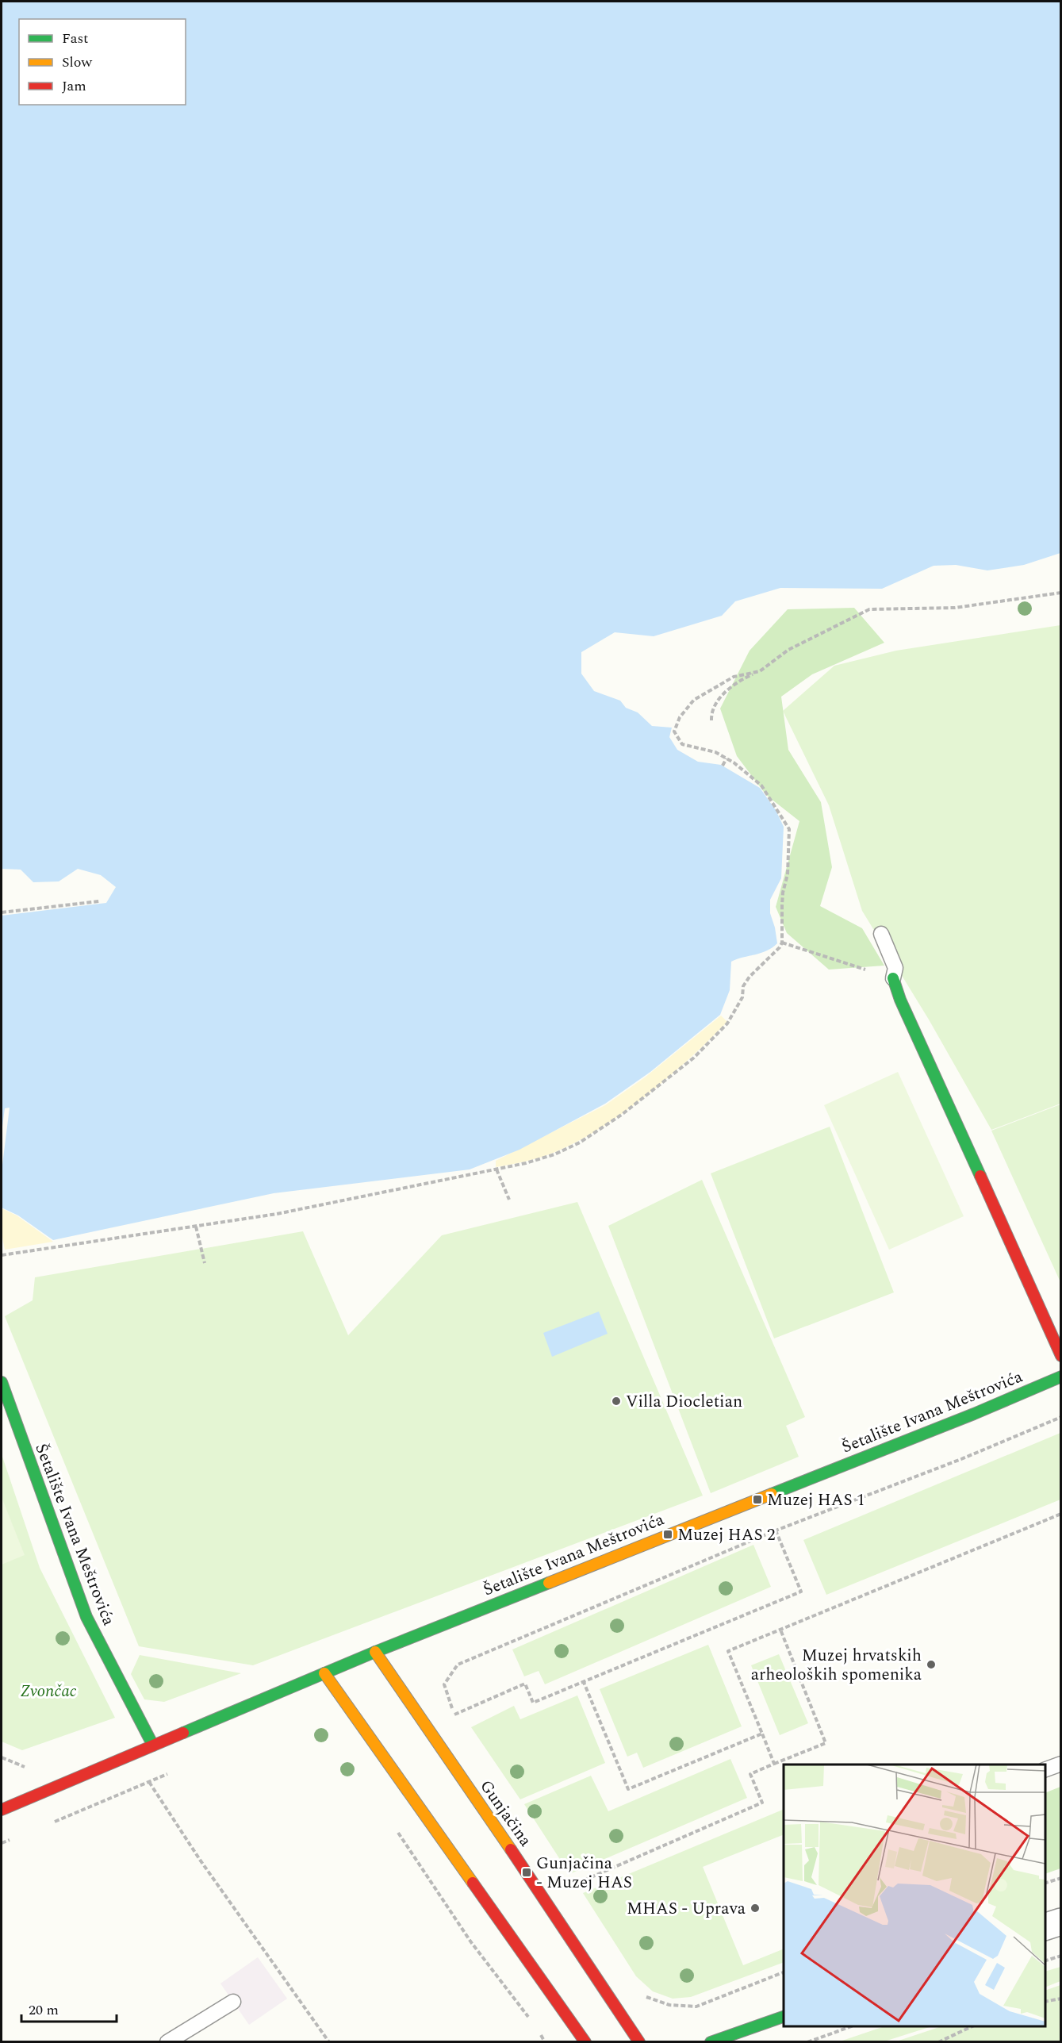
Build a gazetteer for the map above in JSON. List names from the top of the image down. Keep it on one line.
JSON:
{"streets":{"street":["Šetalište Ivana Meštrovića","Gunjačina"]},"crossings":[["Šetalište Ivana Meštrovića","Gunjačina"]],"parks":["Zvončac"],"places":{"other":["Villa Diocletian","Muzej hrvatskih arheoloških spomenika","MHAS - Uprava"],"transit":["Muzej HAS 1","Muzej HAS 2","Gunjačina - Muzej HAS"]},"legend":["Fast","Slow","Jam"],"scale_bar":"20 m"}
